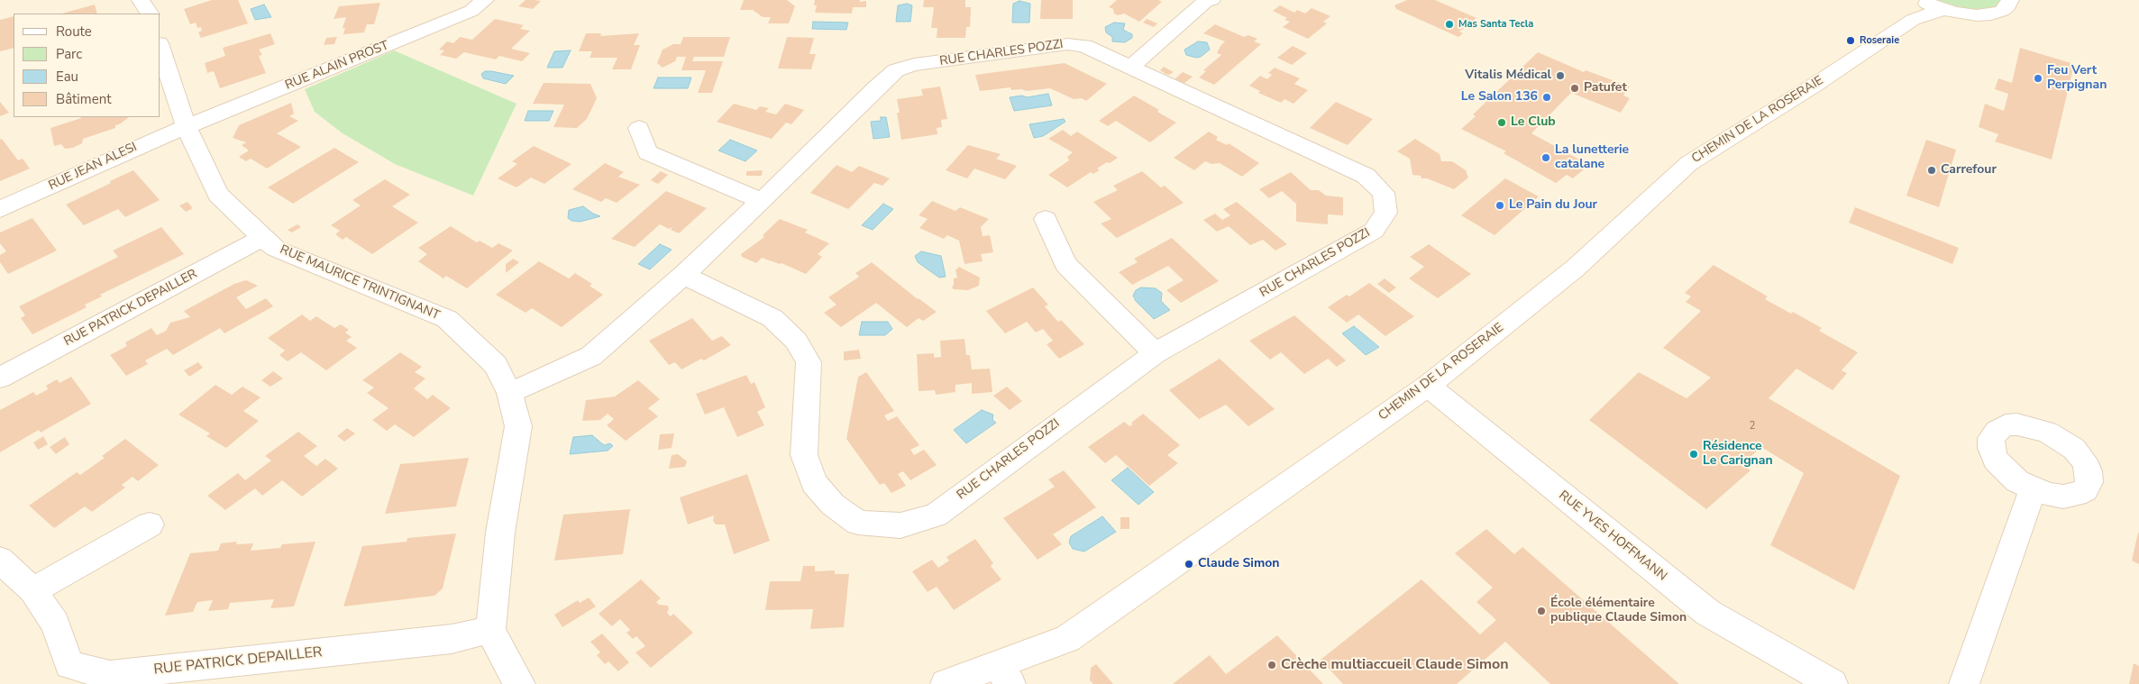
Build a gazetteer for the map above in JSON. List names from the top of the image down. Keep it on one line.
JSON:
{"streets":{"street":["RUE CHARLES POZZI","RUE ALAIN PROST","CHEMIN DE LA ROSERAIE","RUE JEAN ALESI","RUE MAURICE TRINTIGNANT","RUE PATRICK DEPAILLER","RUE YVES HOFFMANN"]},"crossings":[["RUE CHARLES POZZI","RUE MAURICE TRINTIGNANT"],["RUE ALAIN PROST","RUE JEAN ALESI"],["RUE ALAIN PROST","RUE MAURICE TRINTIGNANT"],["CHEMIN DE LA ROSERAIE","RUE YVES HOFFMANN"],["RUE JEAN ALESI","RUE MAURICE TRINTIGNANT"],["RUE MAURICE TRINTIGNANT","RUE PATRICK DEPAILLER"]],"places":["Mas Santa Tecla","Roseraie","Vitalis Médical","Feu Vert Perpignan","Patufet","Le Salon 136","Le Club","La lunetterie catalane","Carrefour","Le Pain du Jour","Résidence Le Carignan","Claude Simon","École élémentaire publique Claude Simon","Crèche multiaccueil Claude Simon"],"house_numbers":["2"],"legend":["Route","Parc","Eau","Bâtiment"]}
